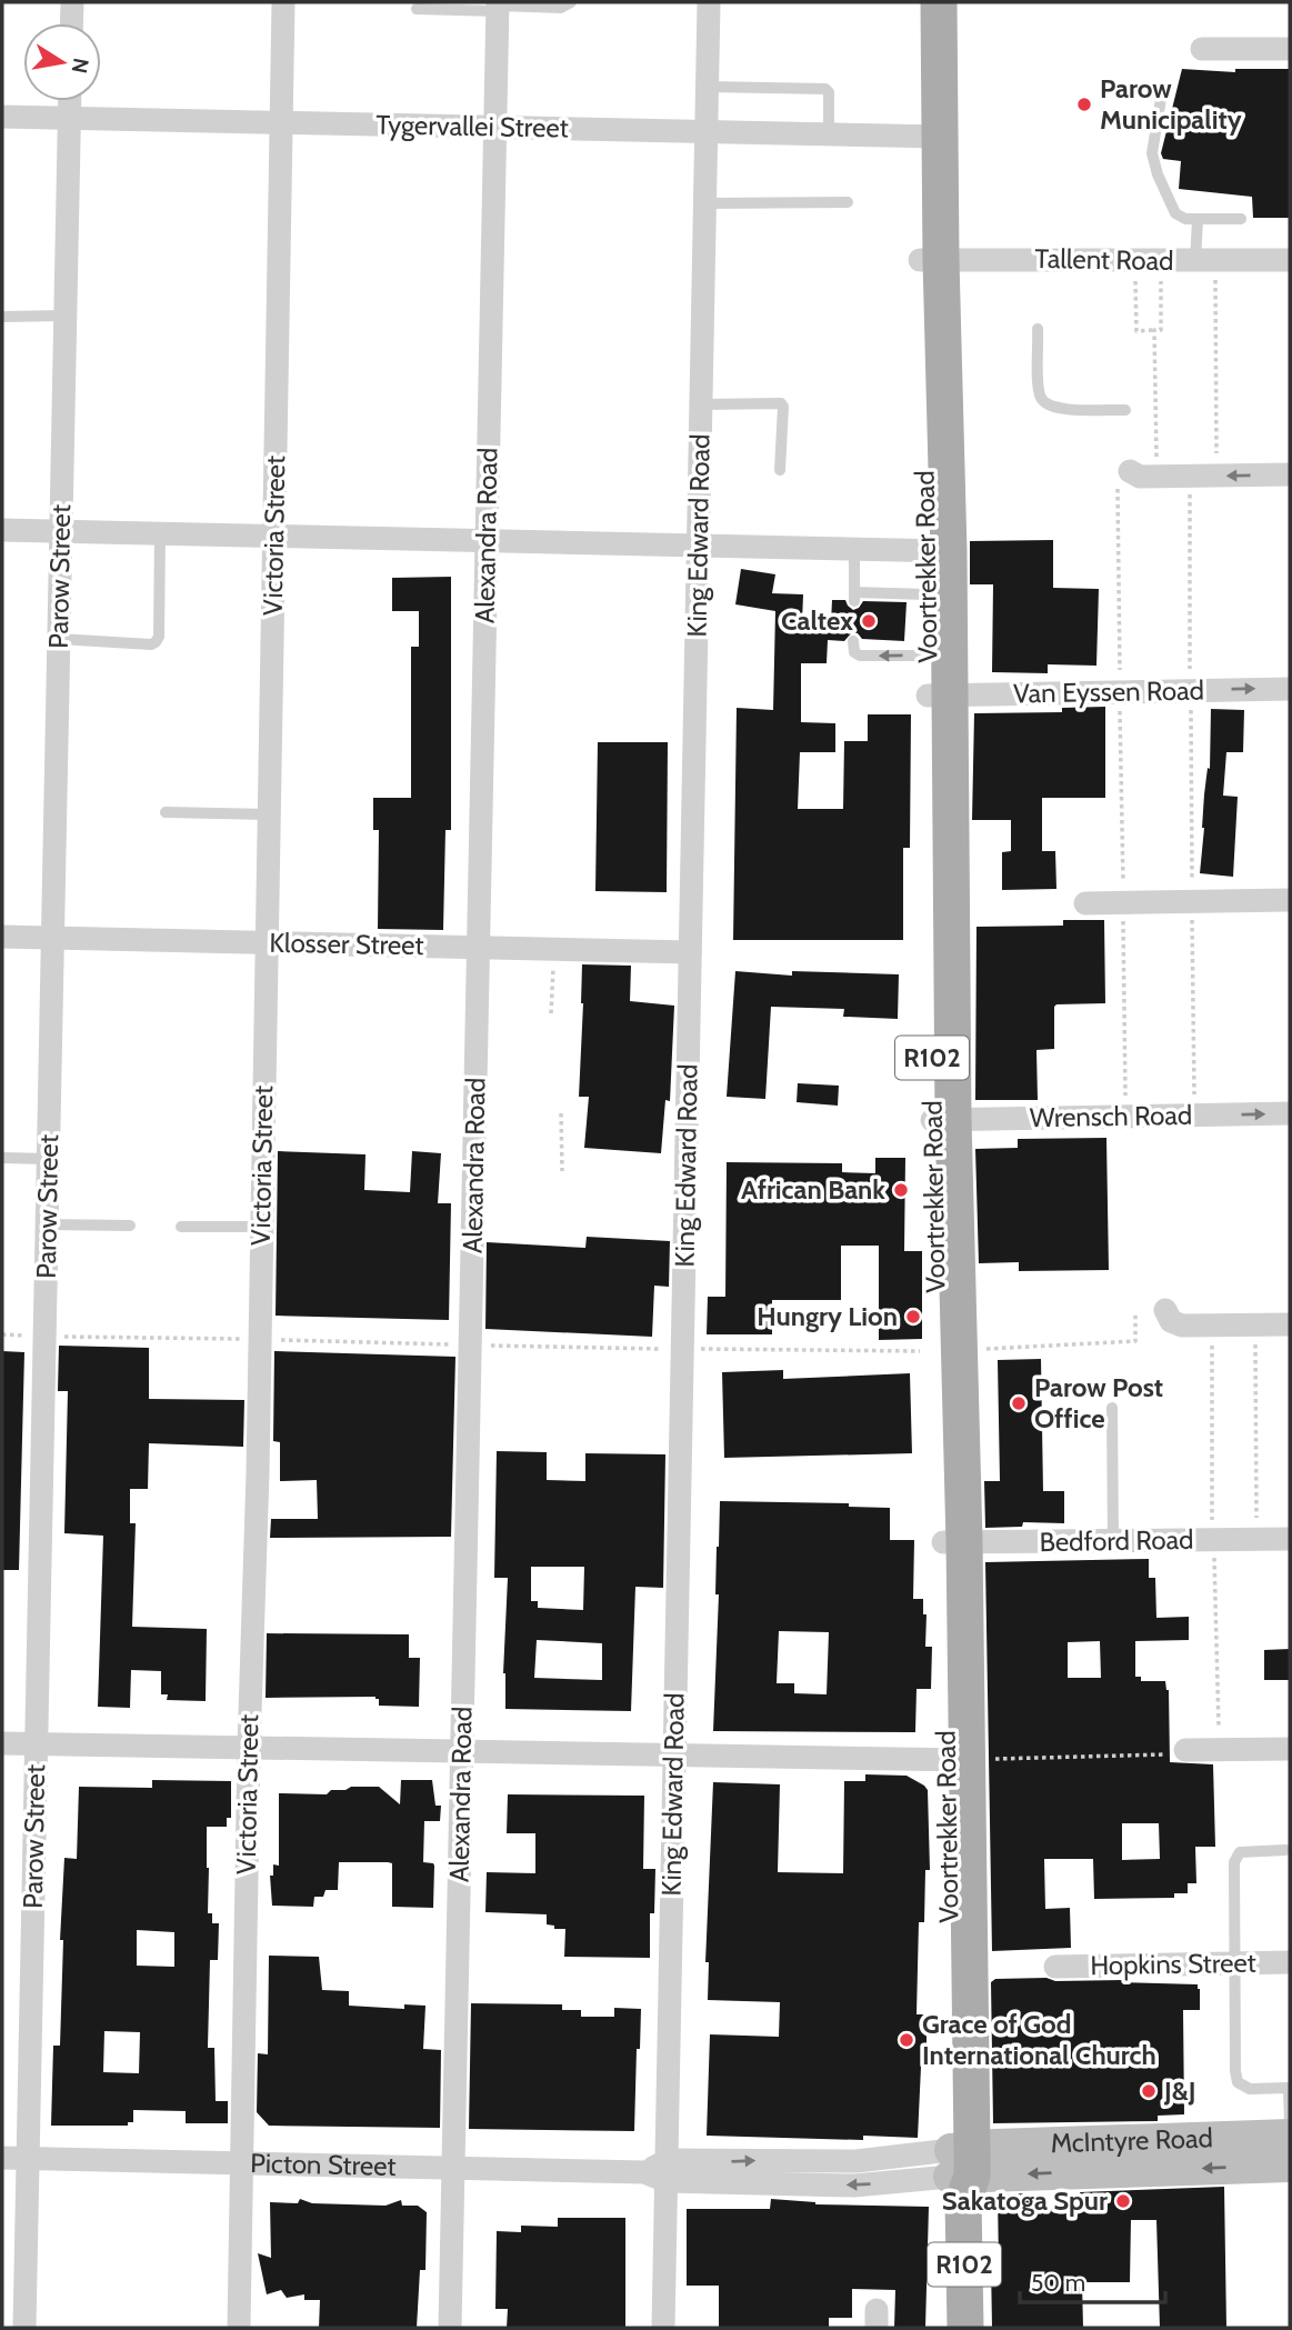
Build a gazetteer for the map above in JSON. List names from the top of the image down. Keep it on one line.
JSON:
{"streets":{"main road":["Voortrekker Road","R102","McIntyre Road"],"street":["Tygervallei Street","Tallent Road","Victoria Street","Alexandra Road","King Edward Road","Parow Street","Van Eyssen Road","Klosser Street","Wrensch Road","Bedford Road","Hopkins Street","Picton Street"]},"crossings":[["Tygervallei Street","Victoria Street"],["Tygervallei Street","Alexandra Road"],["Tygervallei Street","King Edward Road"],["Tygervallei Street","Voortrekker Road"],["Tygervallei Street","Parow Street"],["Tallent Road","Voortrekker Road"],["Victoria Street","Klosser Street"],["Victoria Street","Picton Street"],["Alexandra Road","Klosser Street"],["Alexandra Road","Picton Street"],["King Edward Road","Klosser Street"],["King Edward Road","Picton Street"],["Voortrekker Road","Van Eyssen Road"],["Voortrekker Road","Wrensch Road"],["Voortrekker Road","Bedford Road"],["Voortrekker Road","McIntyre Road"],["Voortrekker Road","Picton Street"],["Parow Street","Klosser Street"],["Parow Street","Picton Street"],["McIntyre Road","Picton Street"]],"one_way":["Van Eyssen Road","Wrensch Road"],"places":["Parow Municipality","Caltex","African Bank","Hungry Lion","Parow Post Office","Grace of God International Church","J&J","Sakatoga Spur"],"scale_bar":"50 m","north":"right"}
